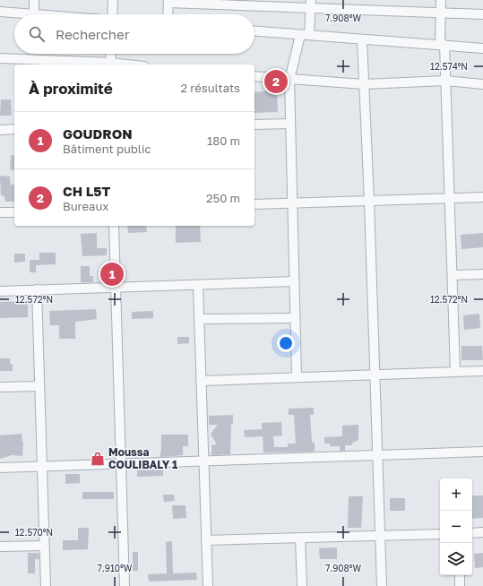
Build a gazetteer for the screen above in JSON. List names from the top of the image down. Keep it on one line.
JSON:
{"places":{"shop":["Moussa COULIBALY 1"]},"page":{"search":"Rechercher","heading":["À proximité","2 résultats"],"pins":["2","1"],"list":[{"mark":"1","name":"GOUDRON","note":"Bâtiment public","value":"180 m"},{"mark":"2","name":"CH L5T","note":"Bureaux","value":"250 m"}],"map_buttons":["+","−"]},"coordinates":["7.908°W","12.574°N","12.572°N","12.570°N","7.910°W"]}
